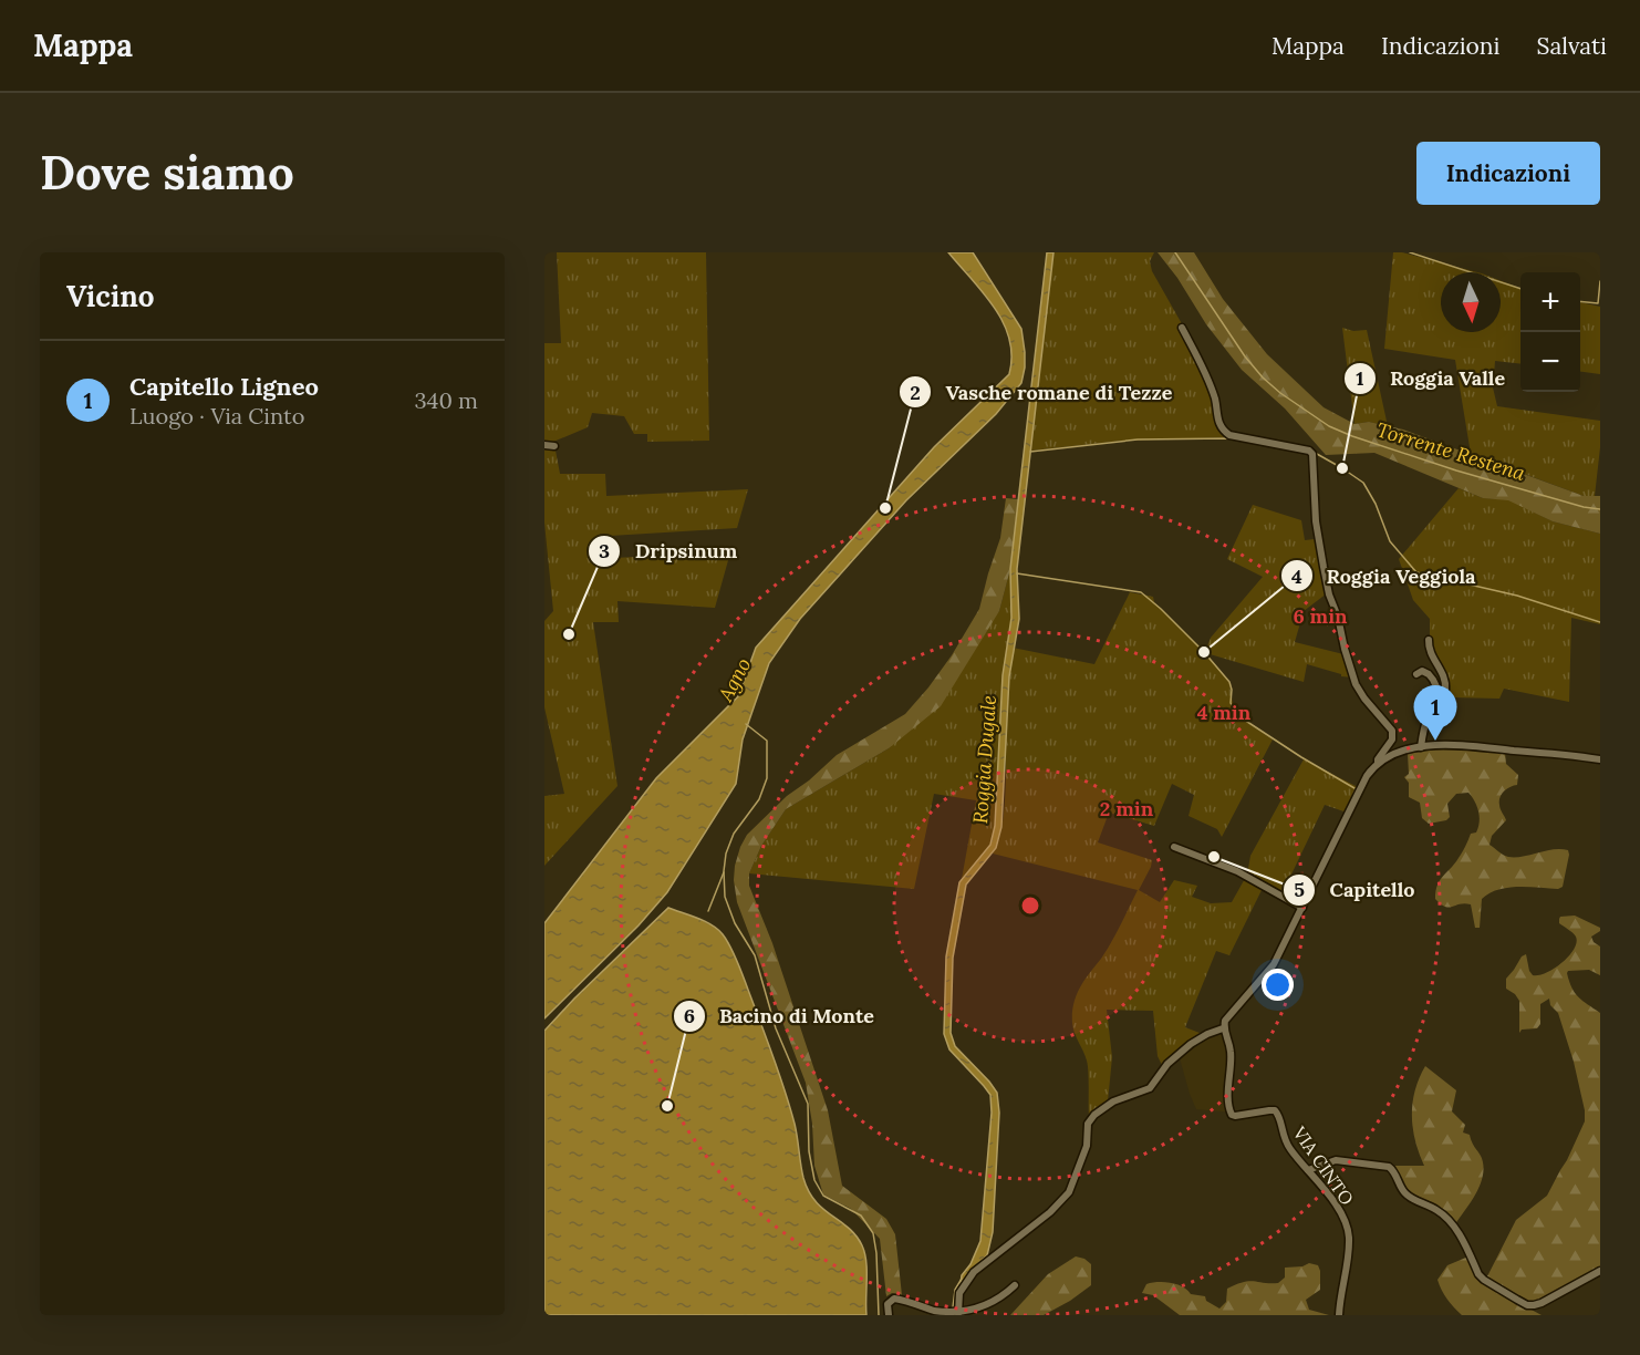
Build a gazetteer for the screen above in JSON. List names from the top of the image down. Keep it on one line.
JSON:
{"streets":{"street":["VIA CINTO"]},"water":["Torrente Restena","Agno","Roggia Dugale"],"places":["Roggia Valle","Vasche romane di Tezze","Dripsinum","Roggia Veggiola","Capitello","Bacino di Monte"],"north":"bottom","page":{"header":"Mappa","nav":["Mappa","Indicazioni","Salvati"],"buttons":"Indicazioni","title":"Dove siamo","heading":"Vicino","map_buttons":["+","−"],"list":[{"mark":"1","name":"Capitello Ligneo","note":"Luogo · Via Cinto","value":"340 m"}],"pins":"1"},"rings":["6 min","4 min","2 min"]}
